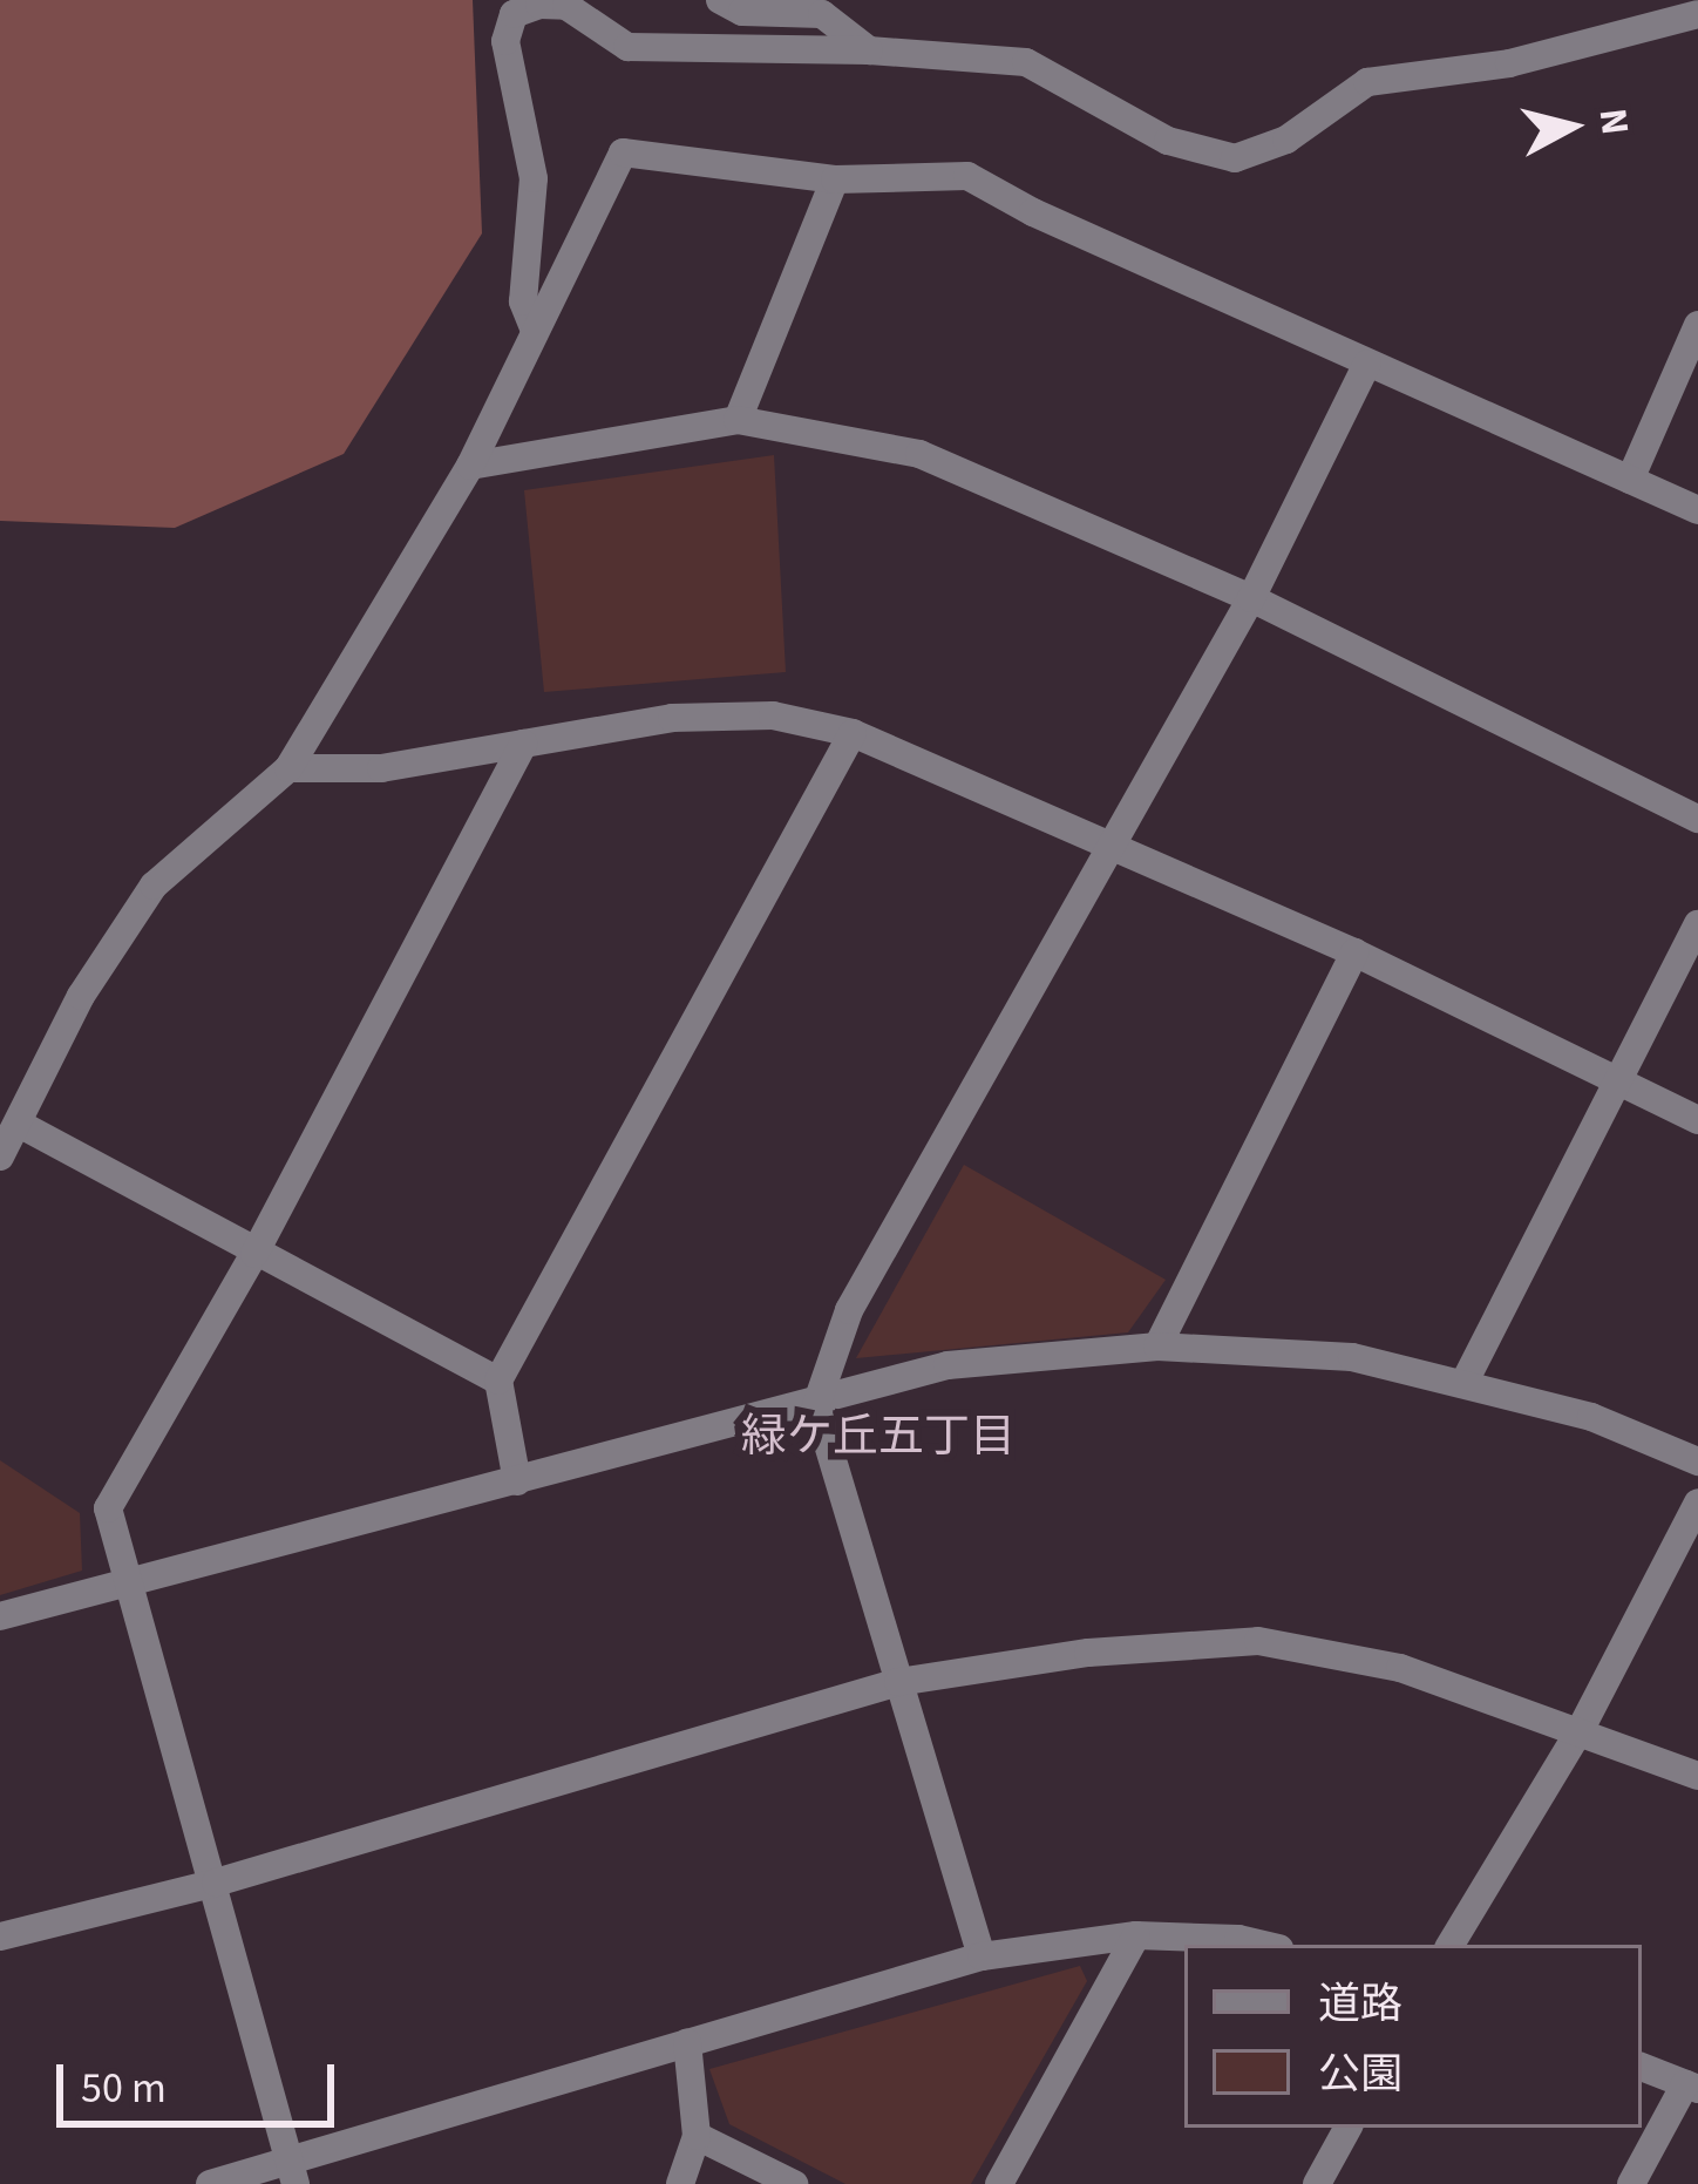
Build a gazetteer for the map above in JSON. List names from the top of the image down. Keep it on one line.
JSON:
{"districts":["緑ケ丘五丁目"],"legend":["道路","公園"],"scale_bar":"50 m","north":"right"}
